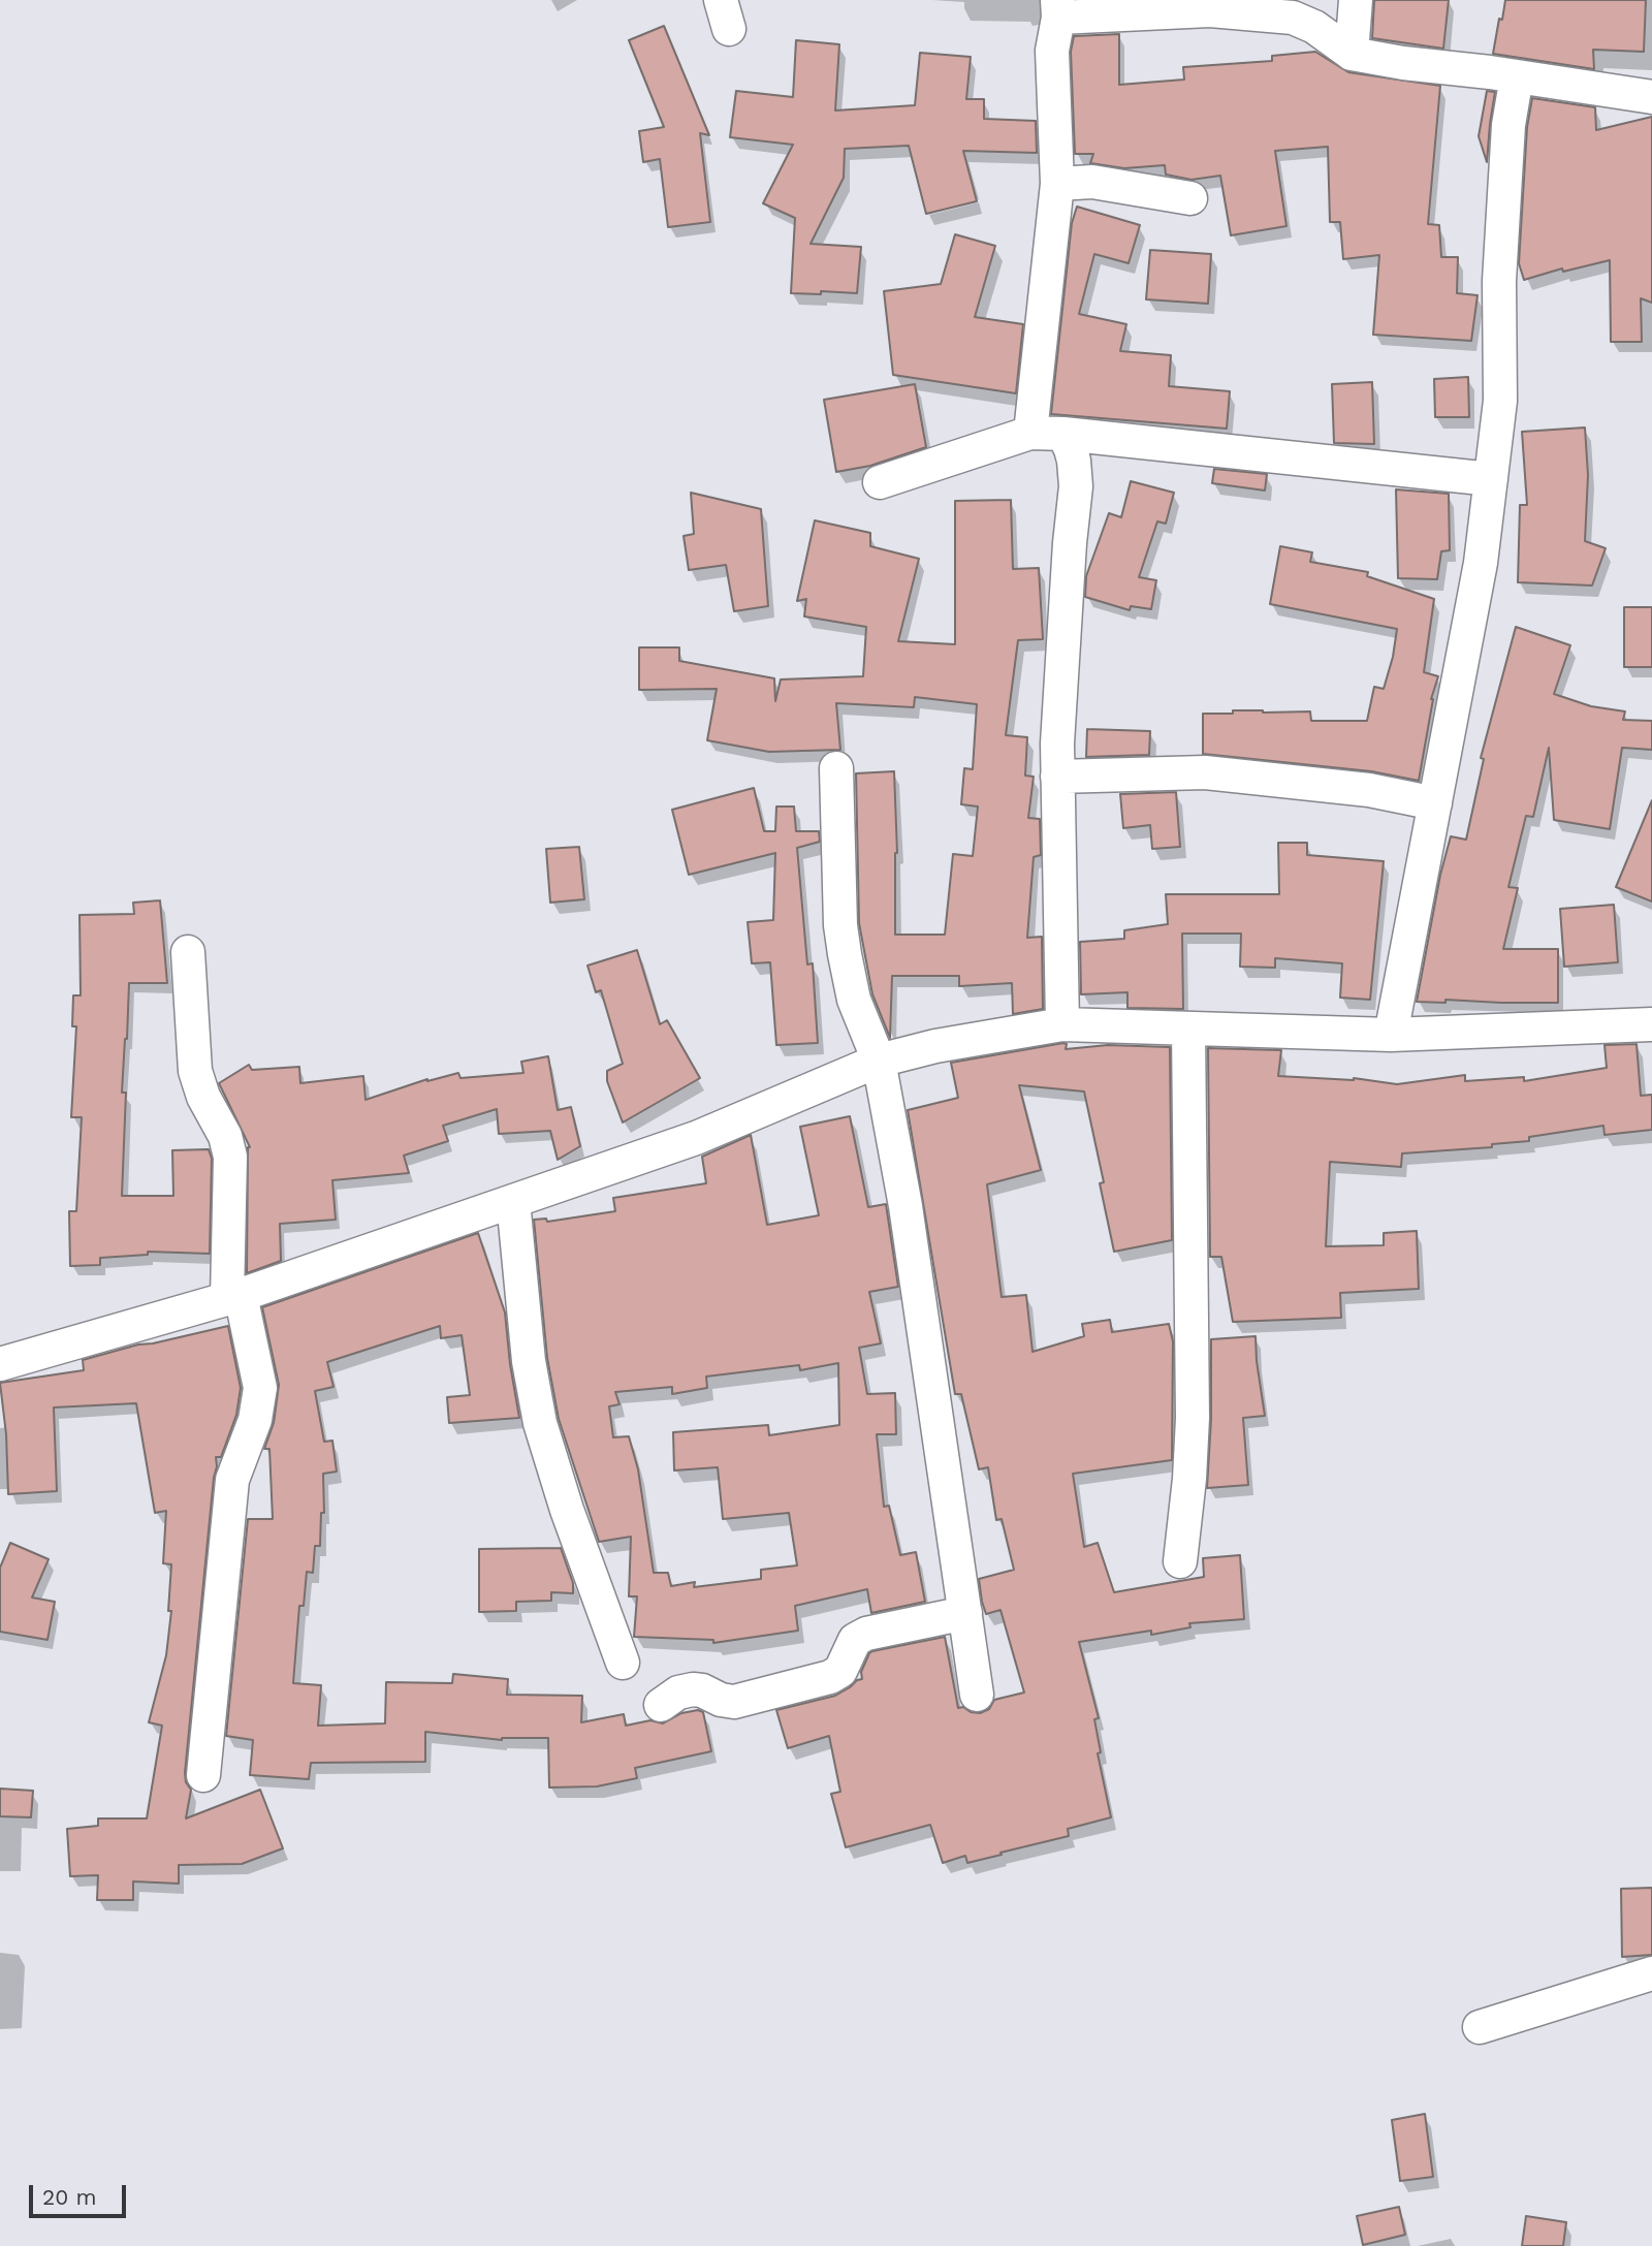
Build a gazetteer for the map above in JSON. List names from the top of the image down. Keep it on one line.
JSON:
{"scale_bar":"20 m"}
